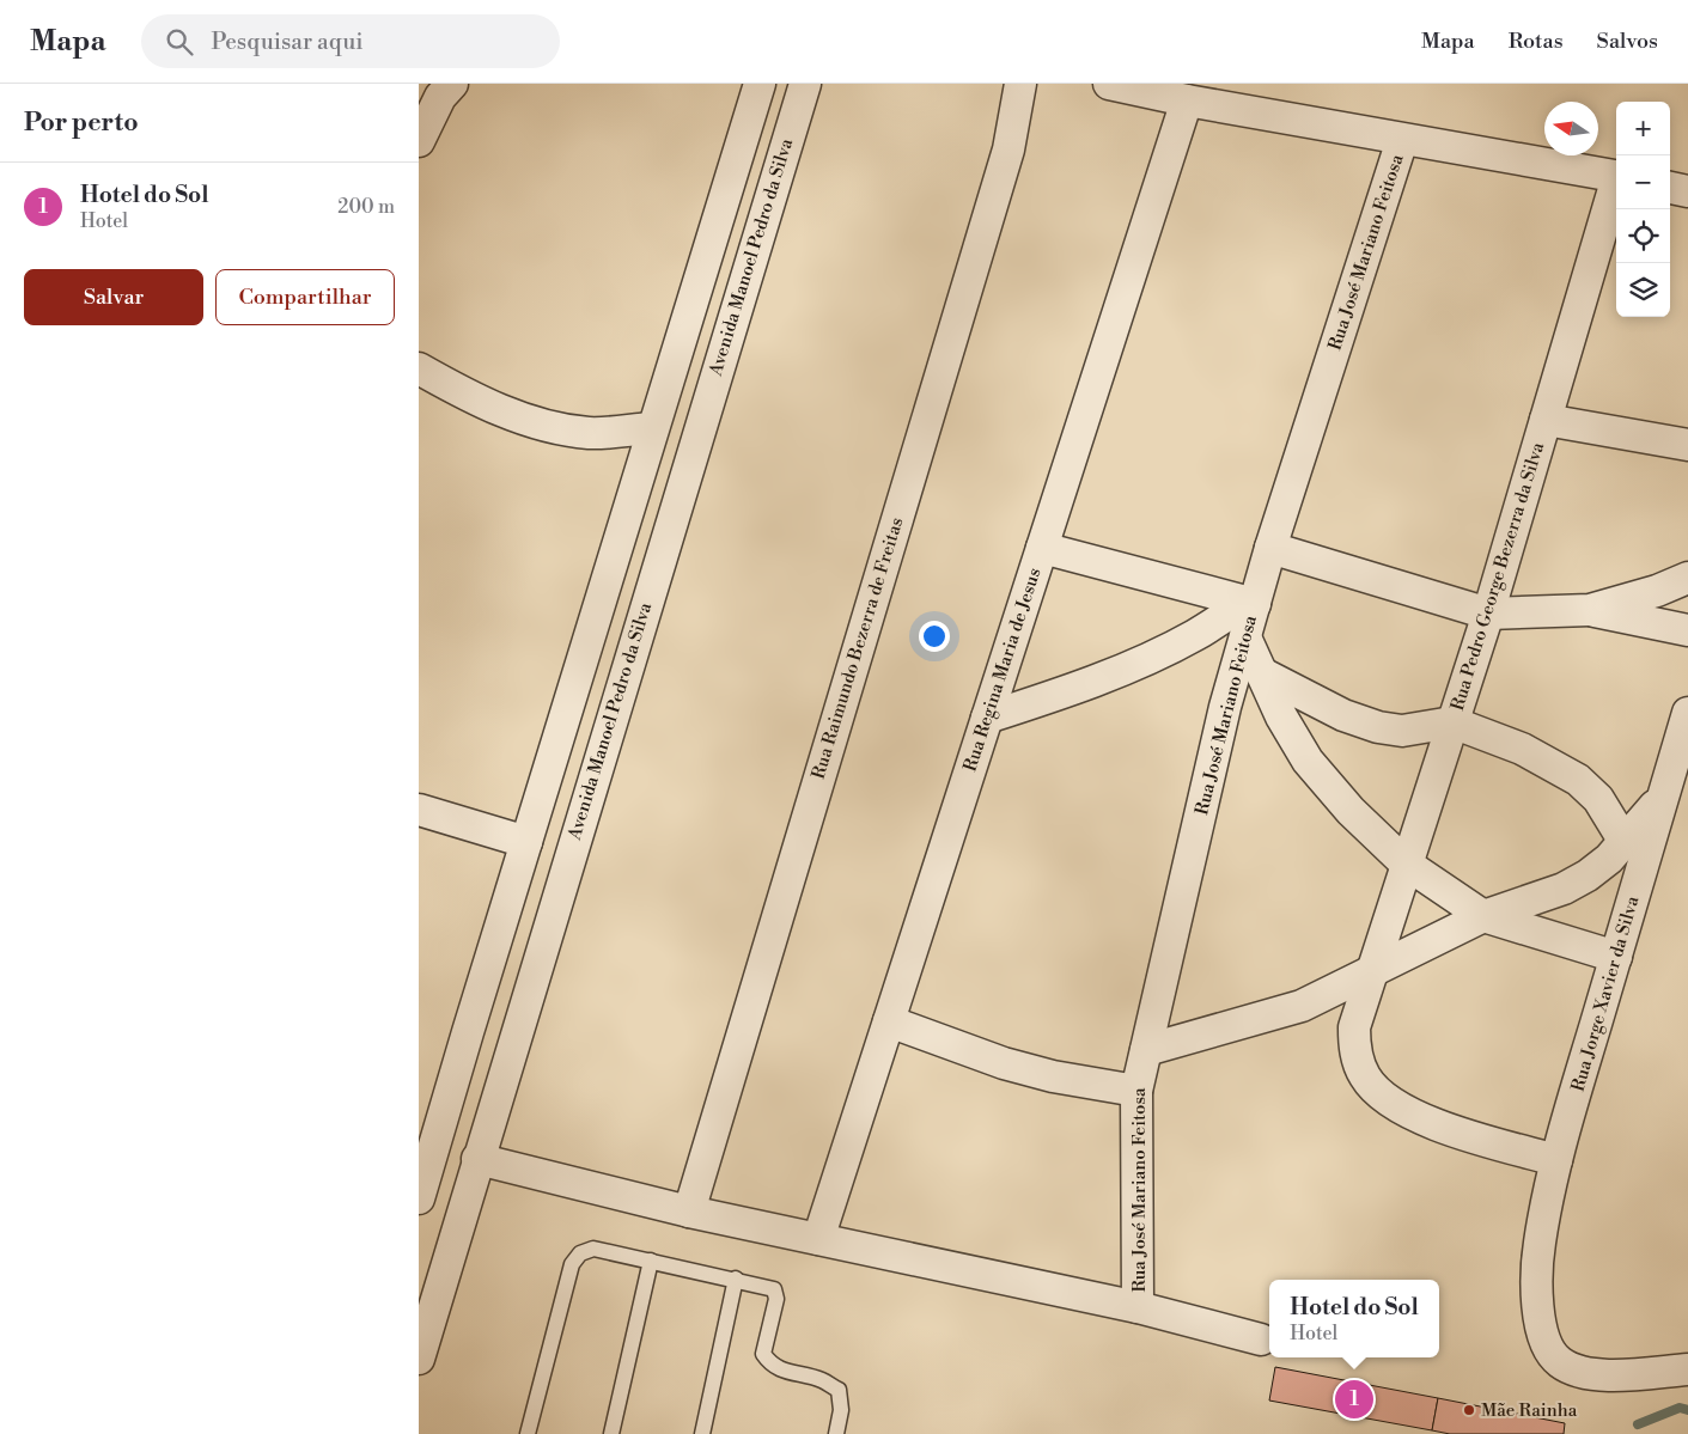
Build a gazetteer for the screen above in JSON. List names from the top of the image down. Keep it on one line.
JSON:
{"streets":{"street":["Rua José Mariano Feitosa","Avenida Manoel Pedro da Silva","Rua Pedro George Bezerra da Silva","Rua Raimundo Bezerra de Freitas","Rua Regina Maria de Jesus","Rua Jorge Xavier da Silva"]},"crossings":[["Rua Pedro George Bezerra da Silva","Rua Jorge Xavier da Silva"]],"places":["Mãe Rainha"],"north":"left","page":{"header":"Mapa","search":"Pesquisar aqui","nav":["Mapa","Rotas","Salvos"],"heading":"Por perto","map_buttons":["+","−"],"list":[{"mark":"1","name":"Hotel do Sol","note":"Hotel","value":"200 m"}],"buttons":["Salvar","Compartilhar"],"popup":["Hotel do Sol","Hotel"],"pins":"1"}}
